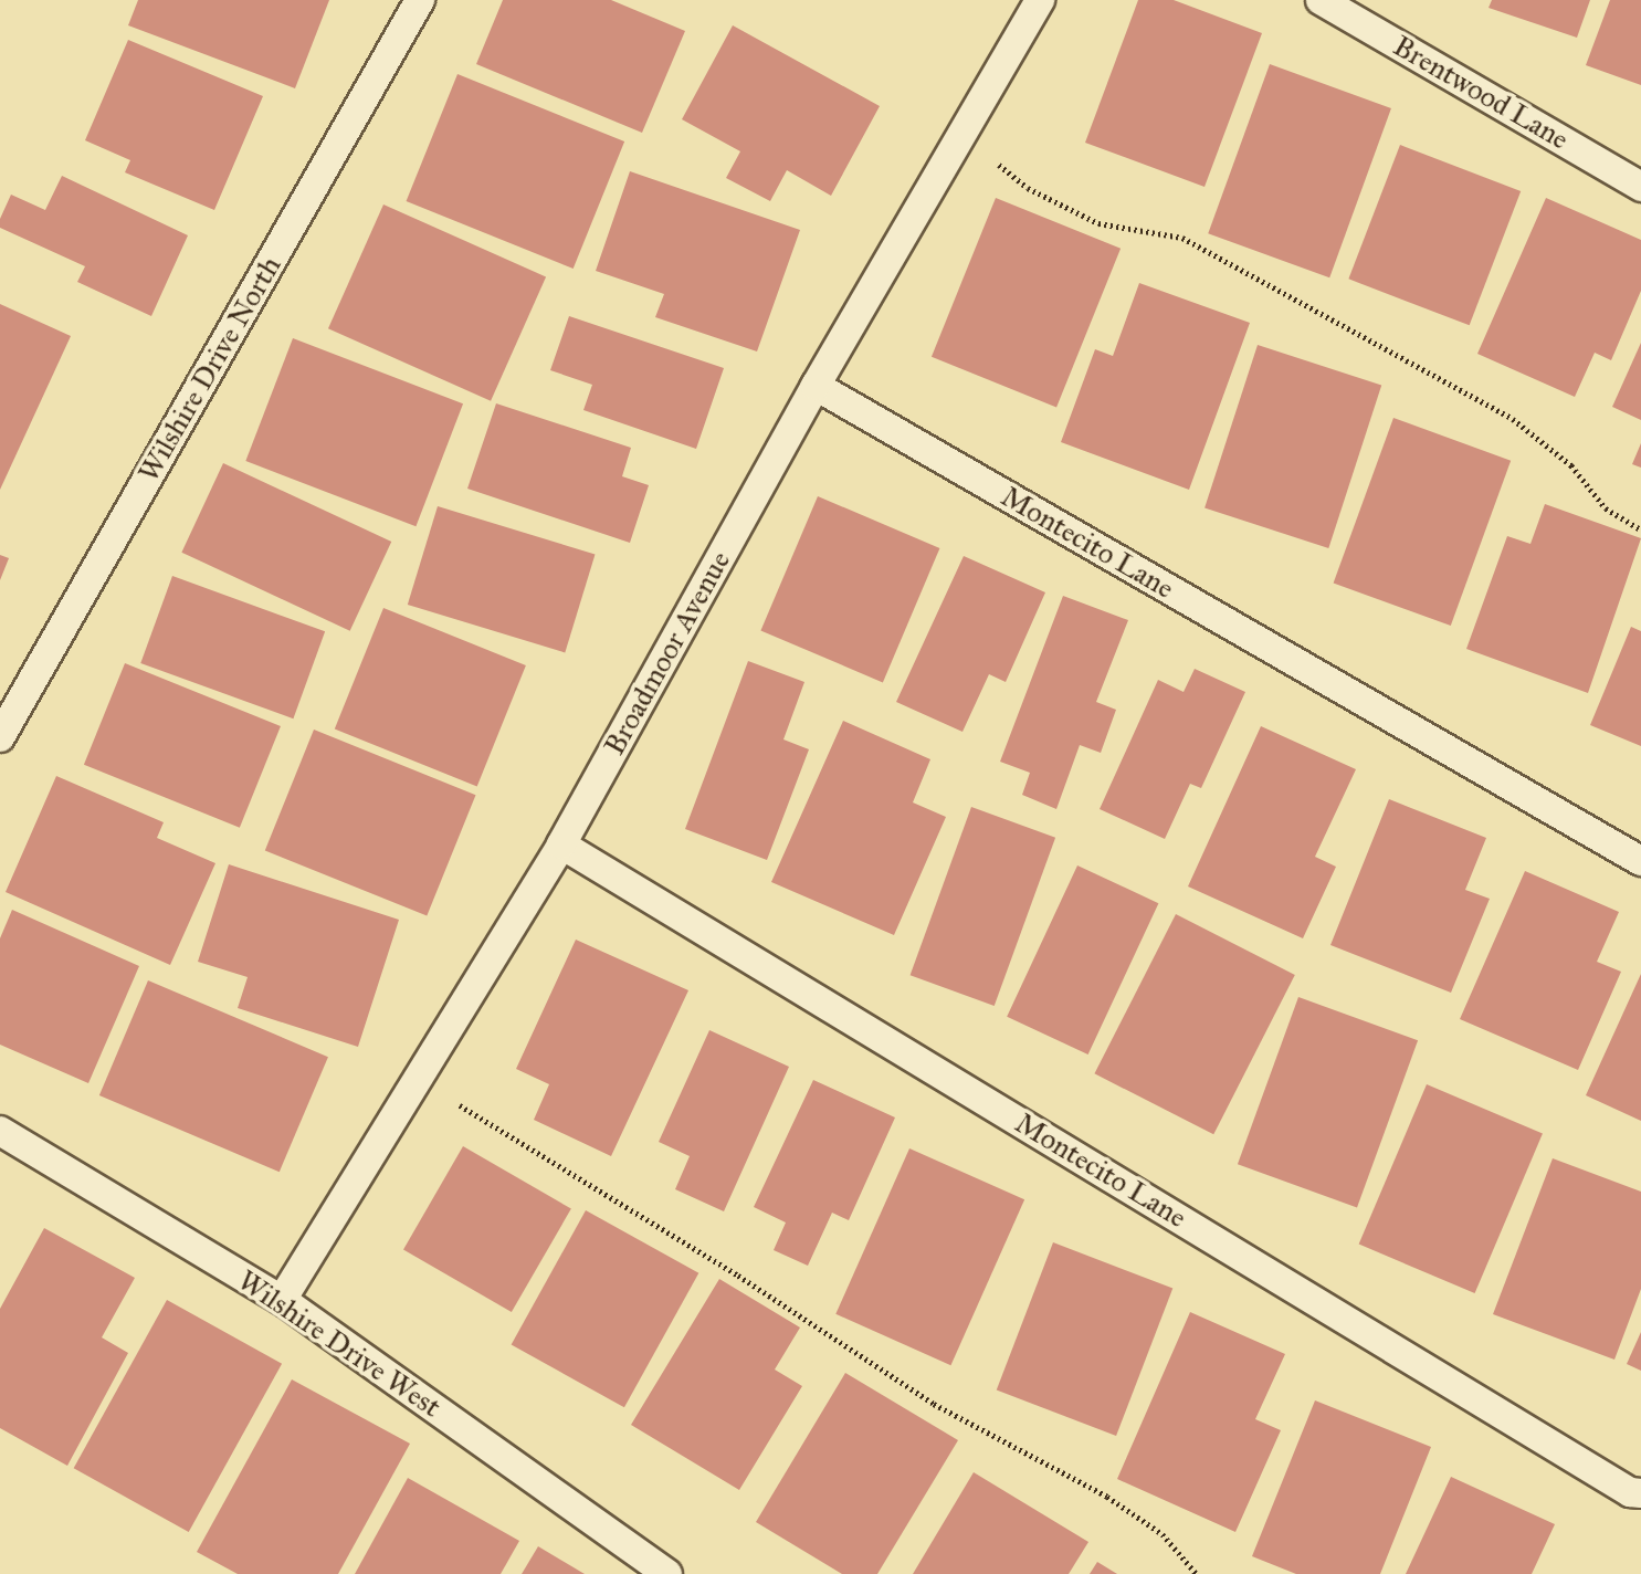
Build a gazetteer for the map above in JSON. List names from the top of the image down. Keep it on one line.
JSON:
{"streets":{"lane":["Brentwood Lane","Wilshire Drive North","Montecito Lane","Broadmoor Avenue","Wilshire Drive West"]},"crossings":[["Montecito Lane","Broadmoor Avenue"],["Broadmoor Avenue","Wilshire Drive West"]]}
